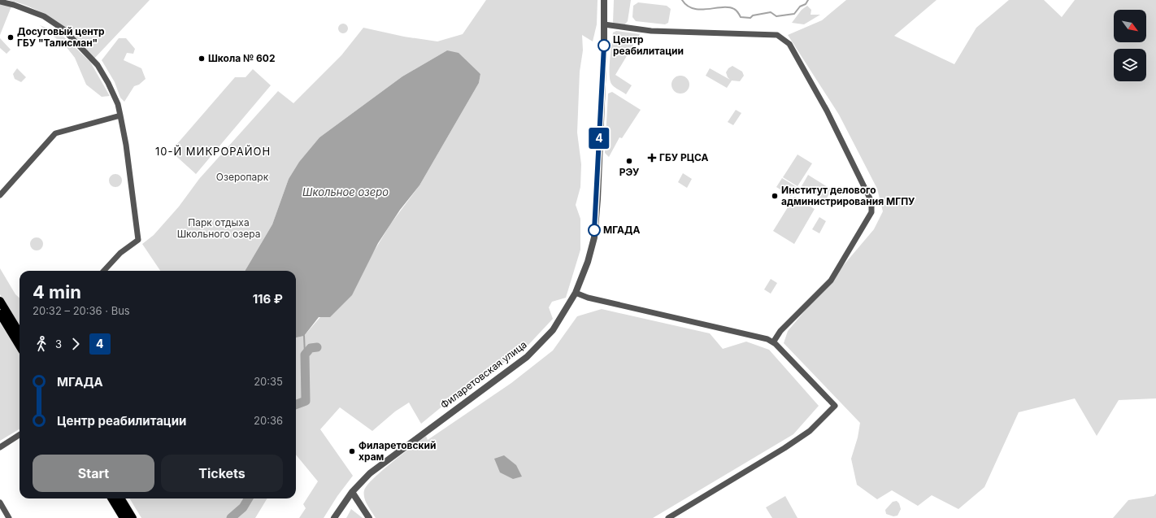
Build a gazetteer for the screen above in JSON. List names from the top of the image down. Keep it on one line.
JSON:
{"streets":{"street":["Филаретовская улица"]},"districts":["10-Й МИКРОРАЙОН"],"water":["Школьное озеро"],"parks":["Озеропарк","Парк отдыха Школьного озера"],"places":{"other":["Досуговый центр ГБУ \"Талисман\"","Центр реабилитации","Школа № 602","РЭУ","Институт делового администрирования МГПУ","МГАДА","Филаретовский храм"],"health":["ГБУ РЦСА"]},"lines":["bus line 4"],"north":"bottom right","page":{"on_map":"4","heading":["4 min","20:32 – 20:36 · Bus","116 ₽"],"legs":["3","4"],"list":[{"name":"МГАДА","value":"20:35"},{"name":"Центр реабилитации","value":"20:36"}],"buttons":["Start","Tickets"]}}
